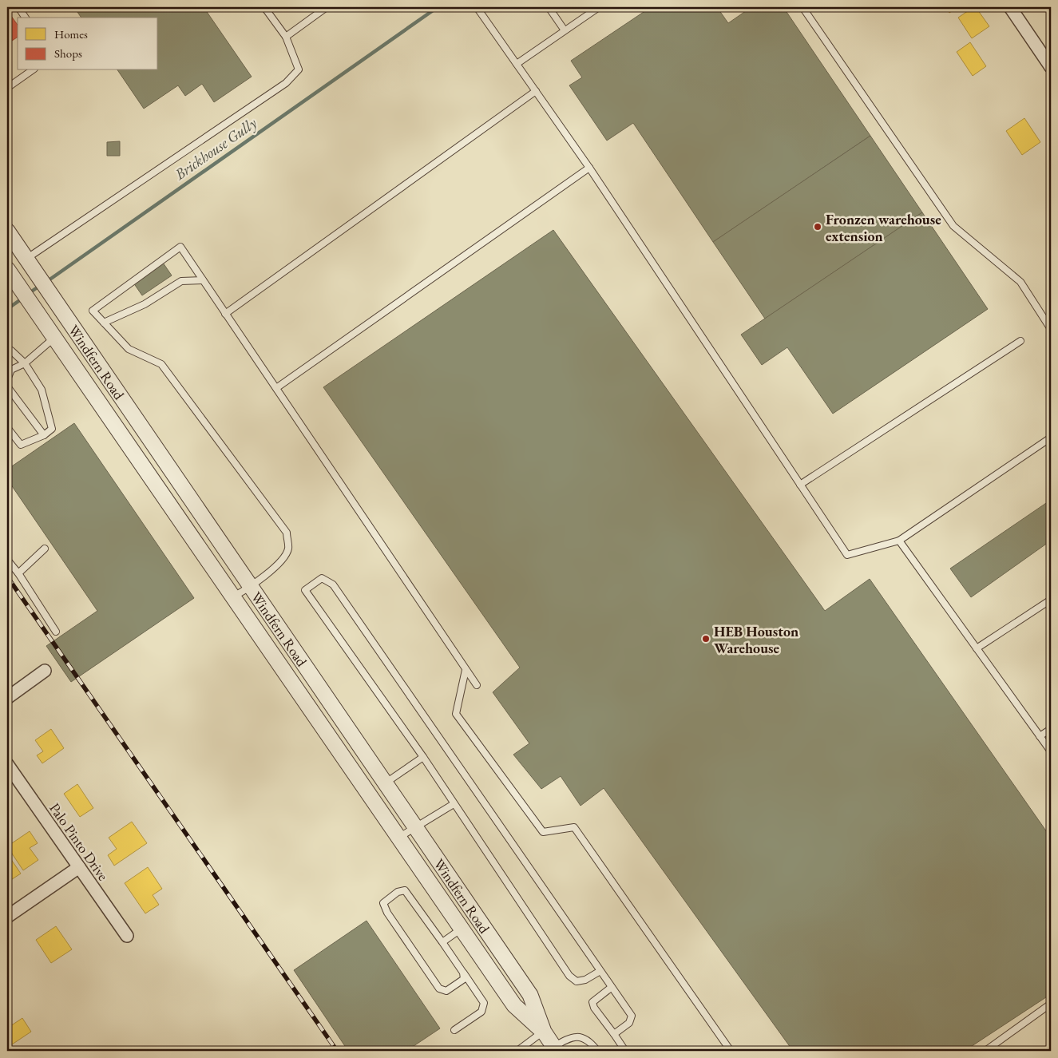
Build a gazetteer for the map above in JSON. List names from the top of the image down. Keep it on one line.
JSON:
{"streets":{"street":["Windfern Road","Palo Pinto Drive"]},"water":["Brickhouse Gully"],"places":["Fronzen warehouse extension","HEB Houston Warehouse"],"legend":["Homes","Shops"]}
